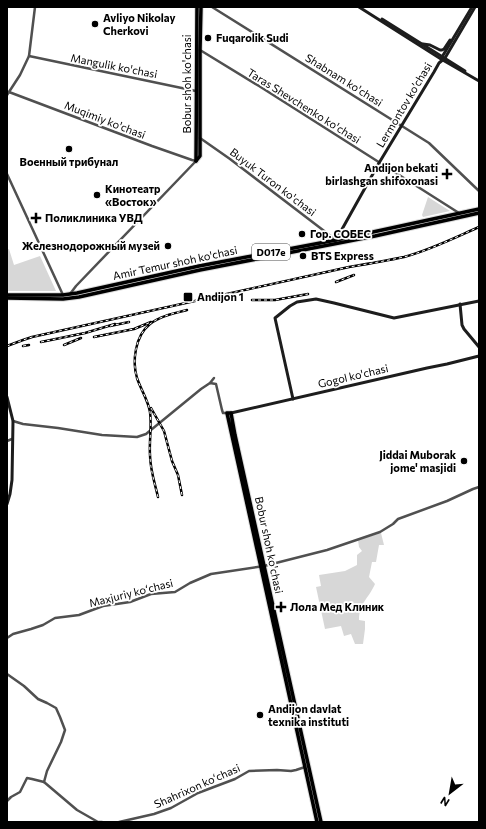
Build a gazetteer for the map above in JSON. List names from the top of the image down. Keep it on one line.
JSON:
{"streets":{"main road":["Bobur shoh ko'chasi","Lermontov ko’chasi","D017e","Amir Temur shoh ko'chasi","Gogol ko'chasi"],"street":["Mangulik ko'chasi","Shabnam ko'chasi","Taras Shevchenko ko'chasi","Muqimiy ko'chasi","Buyuk Turon ko'chasi","Maxjuriy koʻchasi","Shahrixon koʻchasi"]},"crossings":[["Mangulik ko'chasi","Bobur shoh ko'chasi"],["Shabnam ko'chasi","Lermontov ko’chasi"],["Bobur shoh ko'chasi","Taras Shevchenko ko'chasi"],["Bobur shoh ko'chasi","Muqimiy ko'chasi"],["Bobur shoh ko'chasi","Buyuk Turon ko'chasi"],["Bobur shoh ko'chasi","Gogol ko'chasi"],["Bobur shoh ko'chasi","Maxjuriy koʻchasi"],["Bobur shoh ko'chasi","Shahrixon koʻchasi"],["Lermontov ko’chasi","Taras Shevchenko ko'chasi"],["Lermontov ko’chasi","Buyuk Turon ko'chasi"],["Lermontov ko’chasi","Amir Temur shoh ko'chasi"],["Taras Shevchenko ko'chasi","Amir Temur shoh ko'chasi"],["Buyuk Turon ko'chasi","Amir Temur shoh ko'chasi"],["D017e","Amir Temur shoh ko'chasi"]],"places":{"other":["Avliyo Nikolay Cherkovi","Fuqarolik Sudi","Военный трибунал","Кинотеатр «Восток»","Гор. СОБЕС","Железнодорожный музей","BTS Express","Jiddai Muborak jome' masjidi","Andijon davlat texnika instituti"],"health":["Аndijon bekati birlashgan shifoxonasi","Поликлиника УВД","Лола Мед Клиник"],"transit":["Andijon 1"]},"north":"bottom left"}
